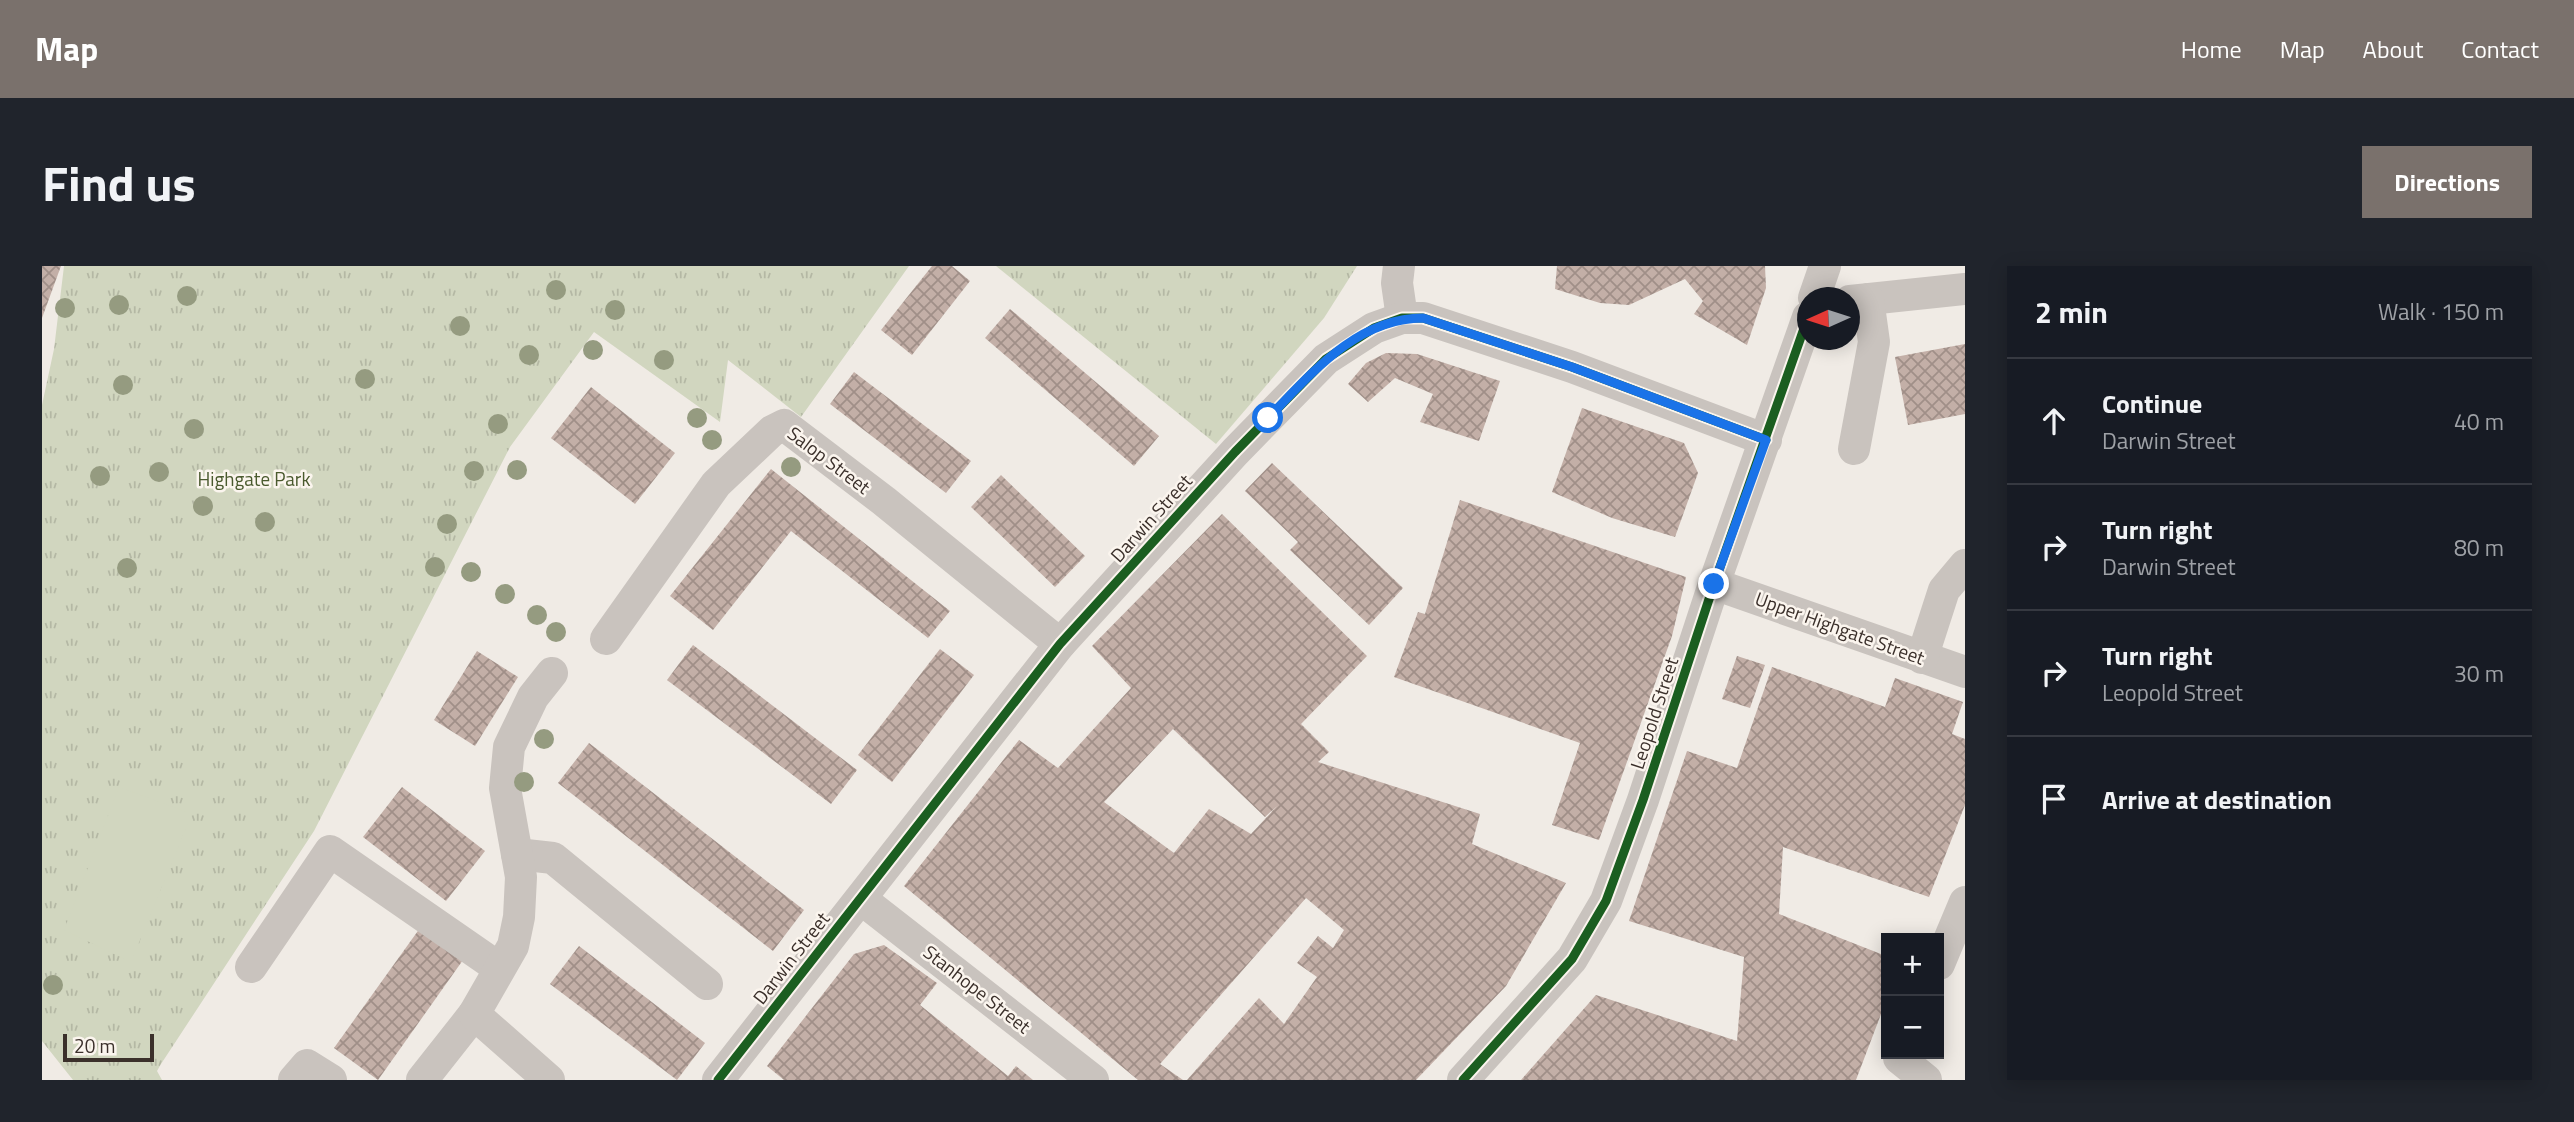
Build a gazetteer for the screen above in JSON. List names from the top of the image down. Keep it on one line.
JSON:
{"streets":{"street":["Salop Street","Darwin Street","Upper Highgate Street","Leopold Street","Stanhope Street"]},"crossings":[["Salop Street","Darwin Street"],["Darwin Street","Leopold Street"],["Darwin Street","Stanhope Street"],["Upper Highgate Street","Leopold Street"]],"parks":["Highgate Park"],"scale_bar":"20 m","north":"left","page":{"header":"Map","nav":["Home","Map","About","Contact"],"title":"Find us","buttons":"Directions","heading":["2 min","Walk · 150 m"],"list":[["Continue","Darwin Street","40 m"],["Turn right","Darwin Street","80 m"],["Turn right","Leopold Street","30 m"],"Arrive at destination"],"map_buttons":["+","−"],"scale":"20 m"}}
